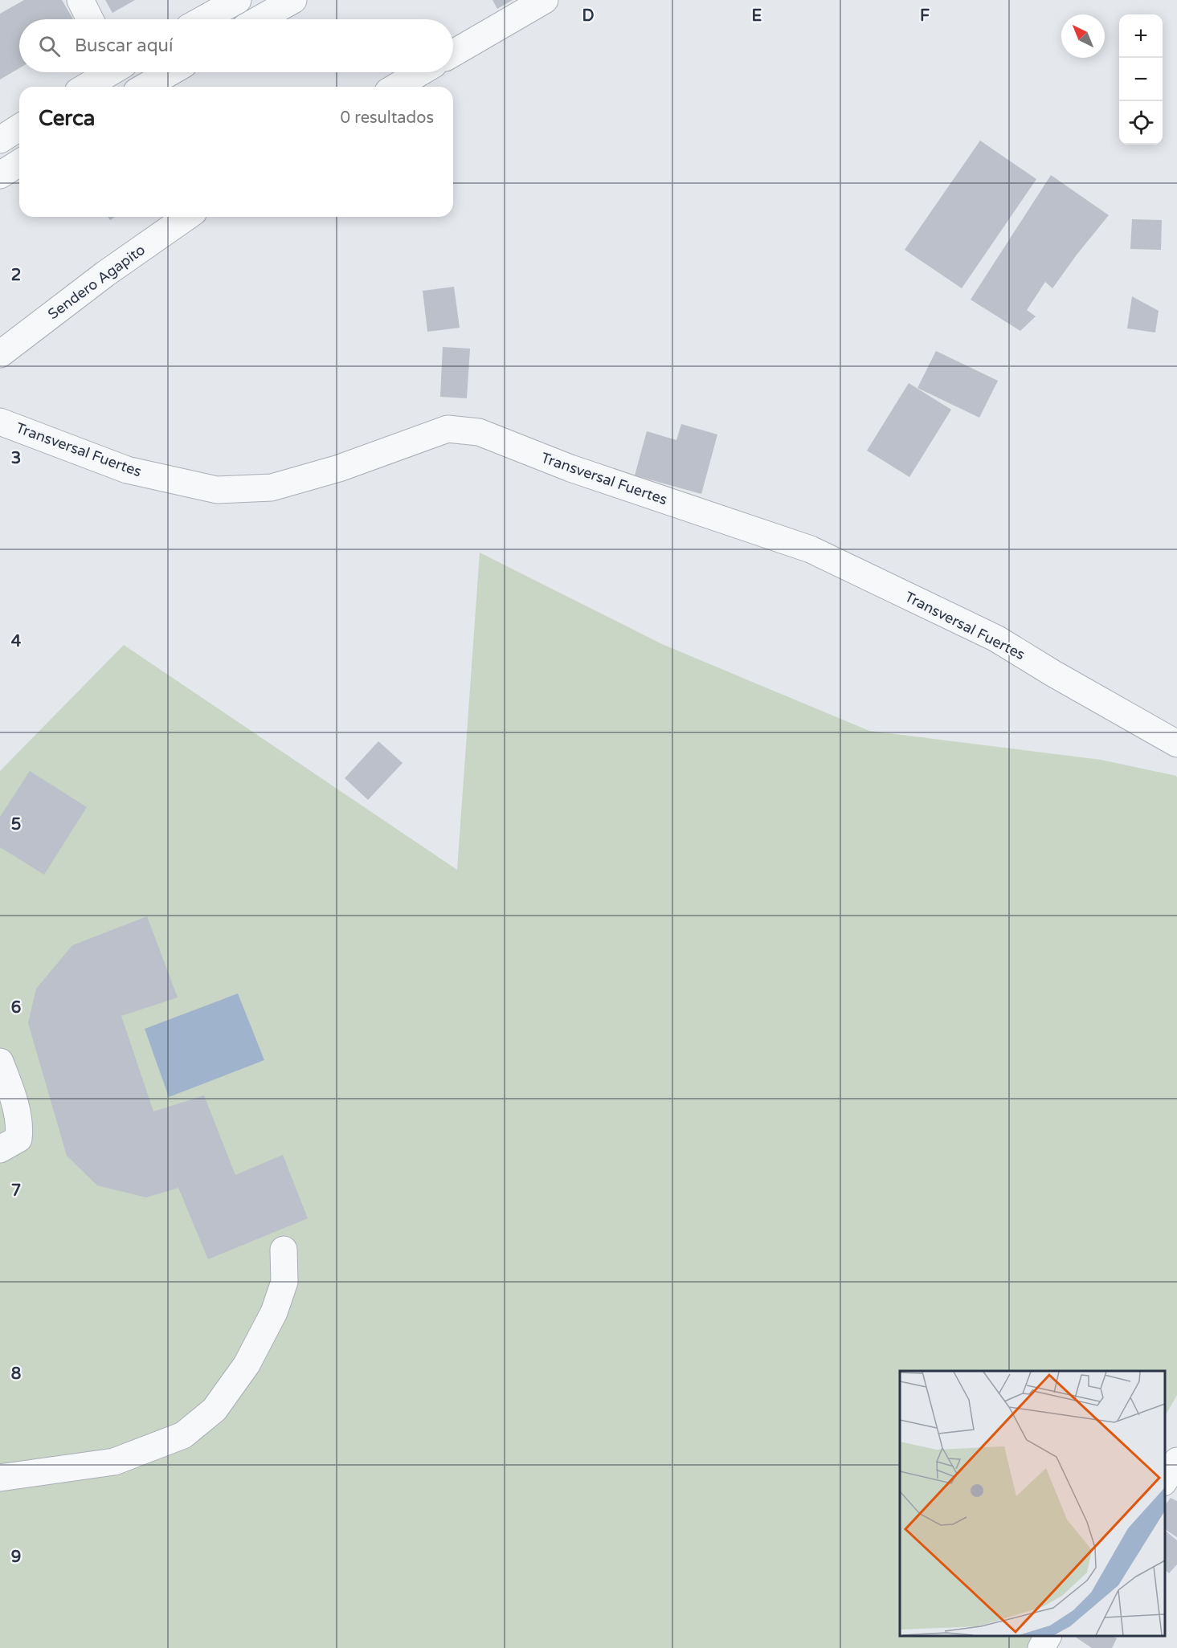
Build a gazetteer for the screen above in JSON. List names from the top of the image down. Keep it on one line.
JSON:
{"streets":{"street":["Sendero Agapito","Transversal Fuertes"]},"north":"top left","page":{"map_buttons":["+","−"],"search":"Buscar aquí","heading":["Cerca","0 resultados"]},"grid":{"columns":["D","E","F"],"rows":["2","3","4","5","6","7","8","9"]}}
